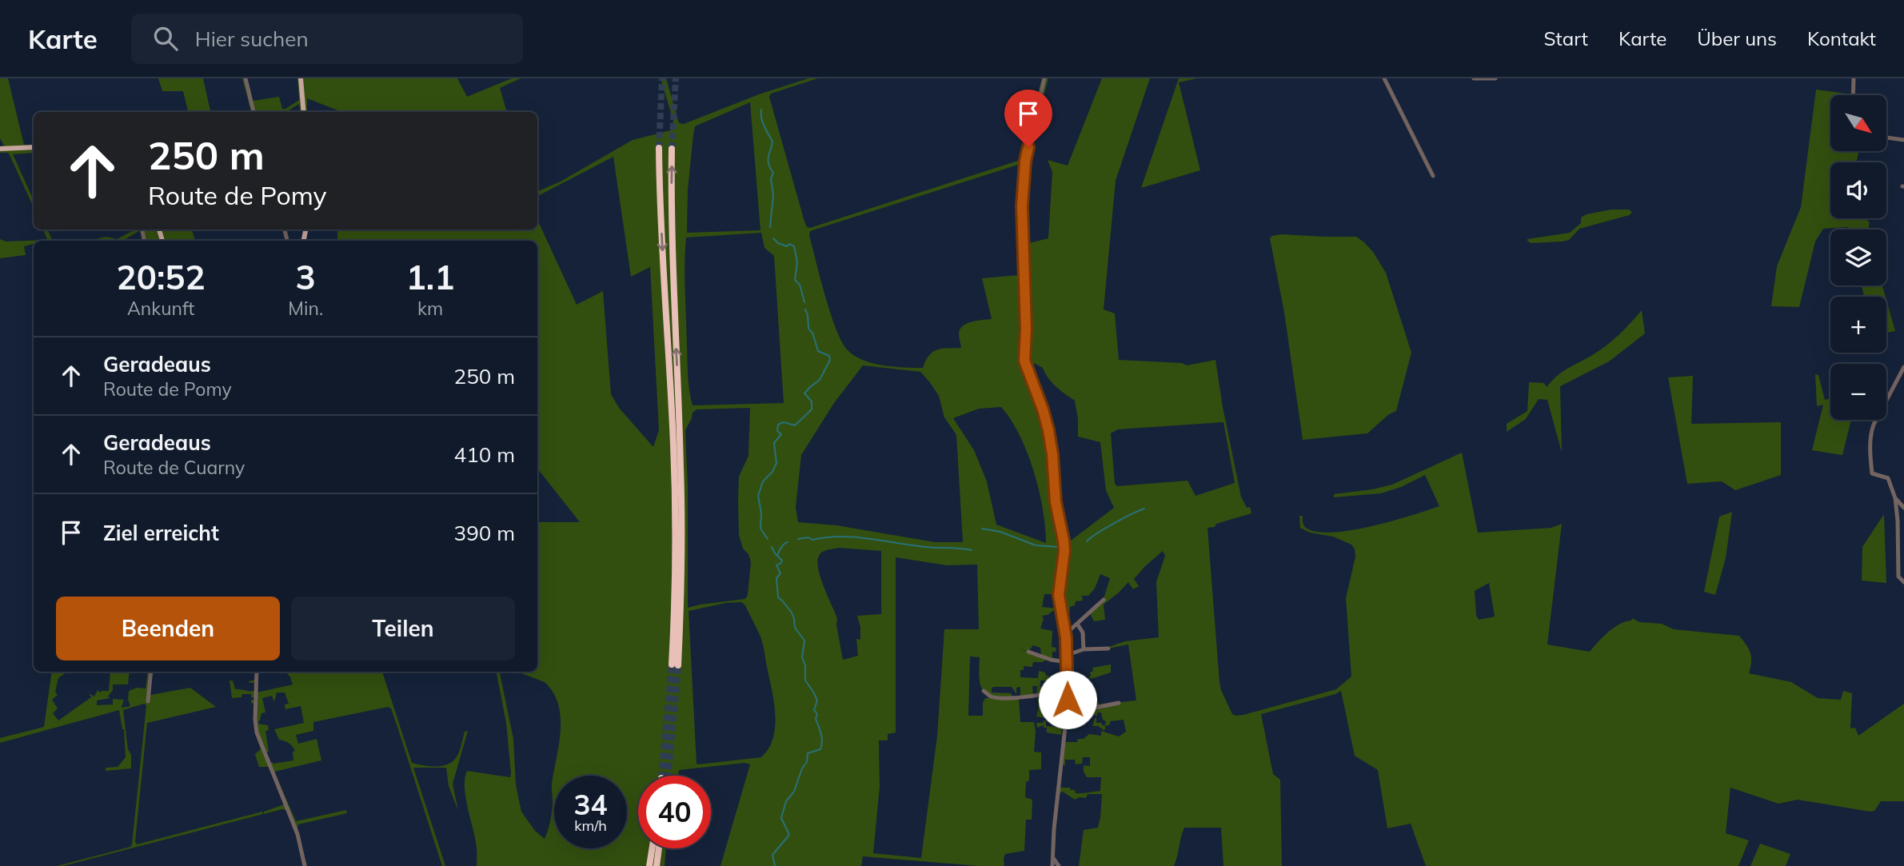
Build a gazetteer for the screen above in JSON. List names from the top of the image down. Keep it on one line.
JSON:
{"north":"bottom right","page":{"header":"Karte","search":"Hier suchen","nav":["Start","Karte","Über uns","Kontakt"],"map_buttons":["+","−"],"turn":["250 m","Route de Pomy"],"eta":["20:52","Ankunft","3","Min.","1.1","km"],"list":[{"name":"Geradeaus","note":"Route de Pomy","value":"250 m"},{"name":"Geradeaus","note":"Route de Cuarny","value":"410 m"},{"name":"Ziel erreicht","value":"390 m"}],"buttons":["Beenden","Teilen"],"speed":"34 km/h","limit":"40"}}
